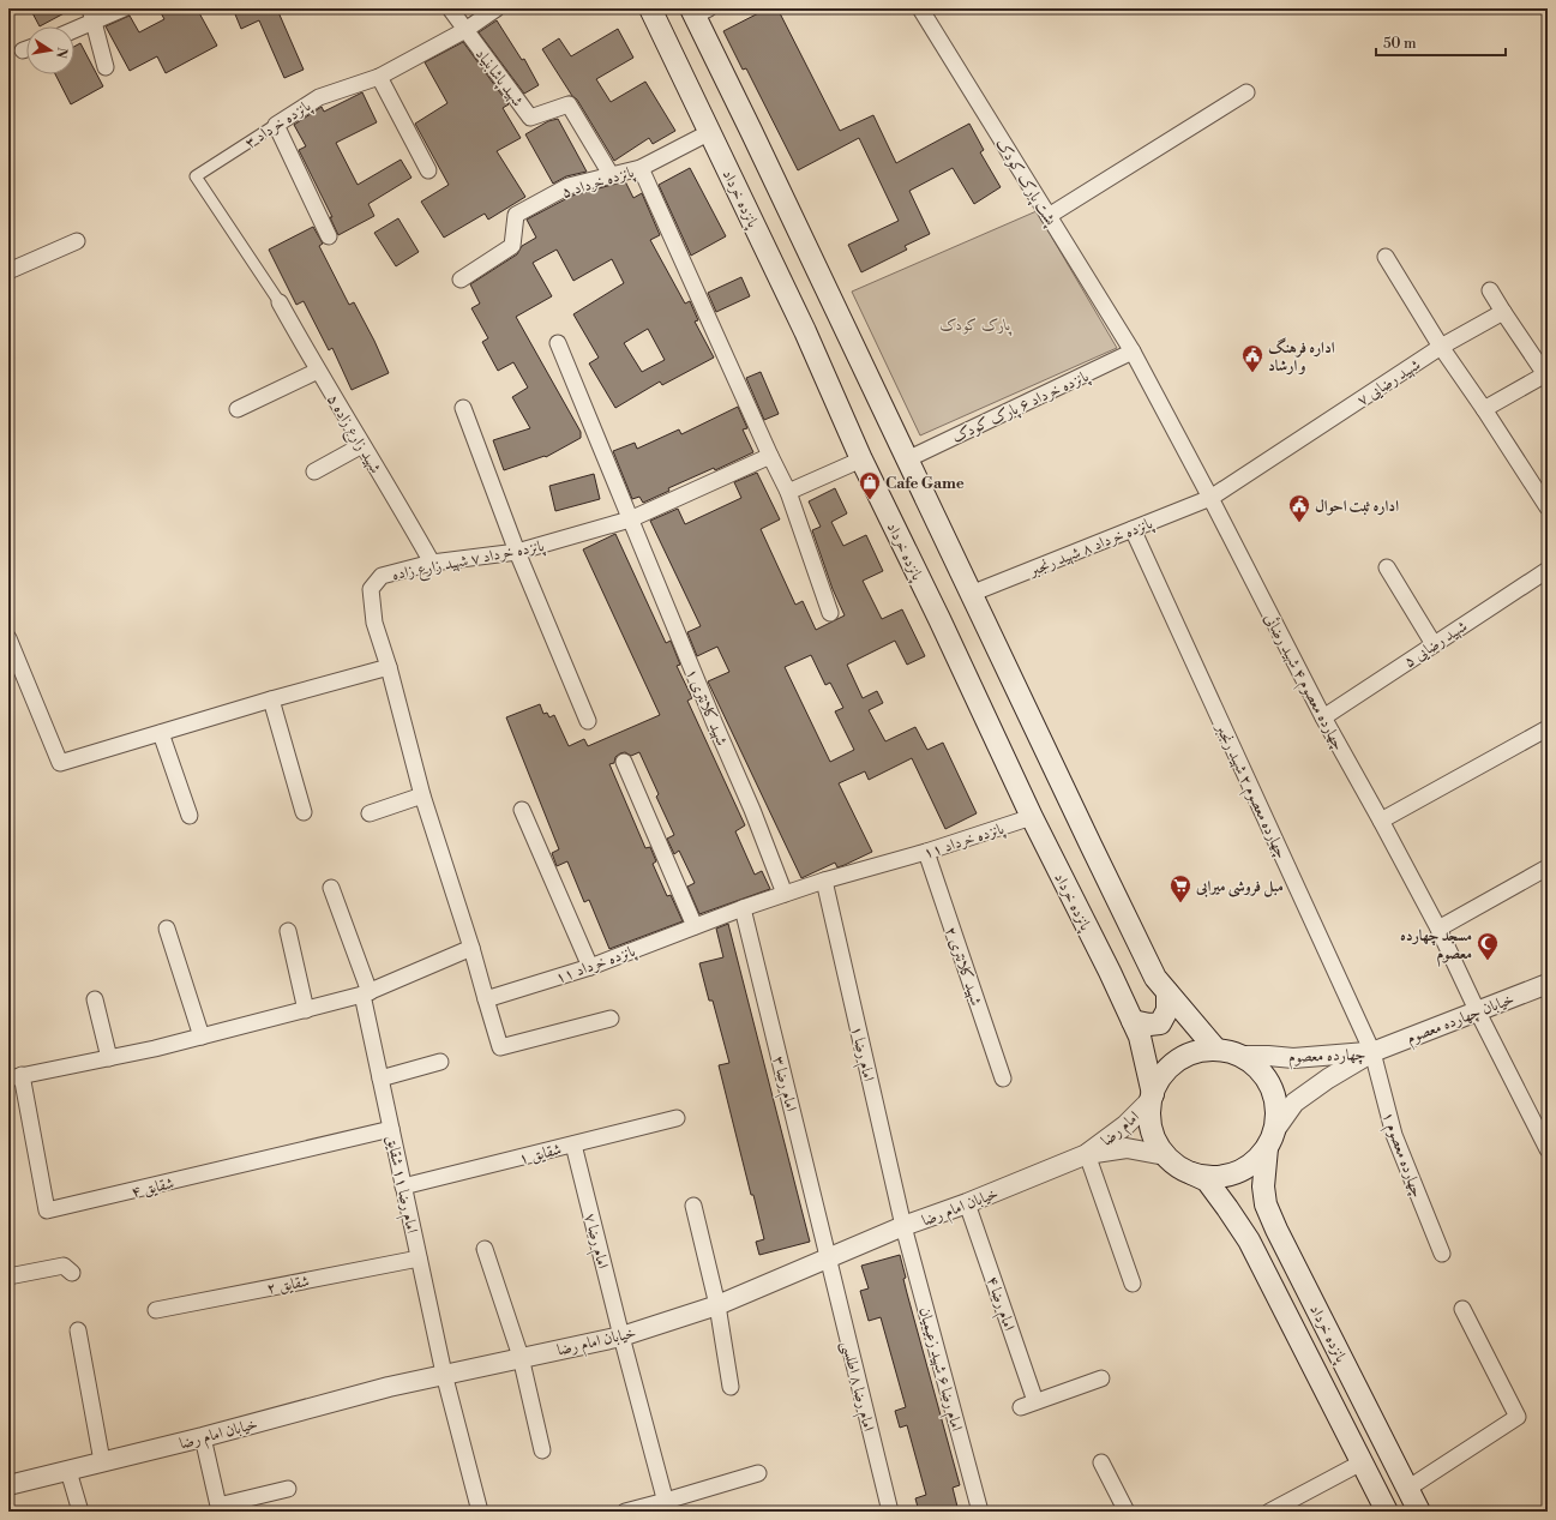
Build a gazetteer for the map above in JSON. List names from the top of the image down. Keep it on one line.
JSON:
{"streets":{"main road":["پانزده خرداد"],"street":["شهید پاشابنیاد","پانزده خرداد ۳","پانزده خرداد ۵","پشت پارک کودک","شهید رضایی ۷","پانزده خرداد ۶ پارک کودک","شهید زارع زاده ۵","پانزده خرداد ۸ شهید رنجبر","پانزده خرداد ۷ شهید زارع زاده","شهید رضایی ۵","چهارده معصوم ۴ شهید رضائی","شهید کلانتری ۱","چهارده معصوم ۲ شهید رنجبر","پانزده خرداد ۱۱","شهید کلانتری ۲","خیابان چهارده معصوم","امام رضا ۱","چهارده معصوم","امام رضا ۳","امام رضا","شقایق ۱","چهارده معصوم ۱","امام رضا ۱۱ شقایق","شقایق ۴","خیابان امام رضا","امام رضا ۷","شقایق ۲","امام رضا ۴","امام رضا ۶ شهید زعیمیان","امام رضا ۸ اطلسی"]},"crossings":[["شهید پاشابنیاد","پانزده خرداد ۳"],["شهید پاشابنیاد","پانزده خرداد ۵"],["پانزده خرداد ۳","شهید زارع زاده ۵"],["پانزده خرداد ۵","پانزده خرداد"],["پشت پارک کودک","پانزده خرداد ۶ پارک کودک"],["پشت پارک کودک","چهارده معصوم ۴ شهید رضائی"],["پانزده خرداد","پانزده خرداد ۱۱"],["پانزده خرداد","چهارده معصوم"],["پانزده خرداد","امام رضا"],["پانزده خرداد","خیابان امام رضا"],["شهید رضایی ۷","پانزده خرداد ۸ شهید رنجبر"],["شهید رضایی ۷","چهارده معصوم ۴ شهید رضائی"],["پانزده خرداد ۶ پارک کودک","چهارده معصوم ۴ شهید رضائی"],["شهید زارع زاده ۵","پانزده خرداد ۷ شهید زارع زاده"],["پانزده خرداد ۸ شهید رنجبر","چهارده معصوم ۴ شهید رضائی"],["پانزده خرداد ۸ شهید رنجبر","چهارده معصوم ۲ شهید رنجبر"],["پانزده خرداد ۷ شهید زارع زاده","شهید کلانتری ۱"],["شهید رضایی ۵","چهارده معصوم ۴ شهید رضائی"],["چهارده معصوم ۴ شهید رضائی","خیابان چهارده معصوم"],["شهید کلانتری ۱","پانزده خرداد ۱۱"],["چهارده معصوم ۲ شهید رنجبر","خیابان چهارده معصوم"],["چهارده معصوم ۲ شهید رنجبر","چهارده معصوم"],["چهارده معصوم ۲ شهید رنجبر","چهارده معصوم ۱"],["پانزده خرداد ۱۱","شهید کلانتری ۲"],["پانزده خرداد ۱۱","امام رضا ۱"],["پانزده خرداد ۱۱","امام رضا ۳"],["خیابان چهارده معصوم","چهارده معصوم"],["خیابان چهارده معصوم","چهارده معصوم ۱"],["امام رضا ۱","خیابان امام رضا"],["امام رضا ۱","امام رضا ۶ شهید زعیمیان"],["چهارده معصوم","امام رضا"],["چهارده معصوم","چهارده معصوم ۱"],["چهارده معصوم","خیابان امام رضا"],["امام رضا ۳","خیابان امام رضا"],["امام رضا ۳","امام رضا ۸ اطلسی"],["امام رضا","خیابان امام رضا"],["شقایق ۱","امام رضا ۱۱ شقایق"],["شقایق ۱","امام رضا ۷"],["امام رضا ۱۱ شقایق","شقایق ۴"],["امام رضا ۱۱ شقایق","خیابان امام رضا"],["امام رضا ۱۱ شقایق","شقایق ۲"],["خیابان امام رضا","امام رضا ۷"],["خیابان امام رضا","امام رضا ۴"],["خیابان امام رضا","امام رضا ۶ شهید زعیمیان"],["خیابان امام رضا","امام رضا ۸ اطلسی"]],"parks":["پارک کودک"],"places":{"public building":["اداره فرهنگ و ارشاد","اداره ثبت احوال"],"shop":["Cafe Game"],"supermarket":["مبل فروشی میرابی"],"mosque":["مسجد چهارده معصوم"]},"scale_bar":"50 m","north":"right"}
